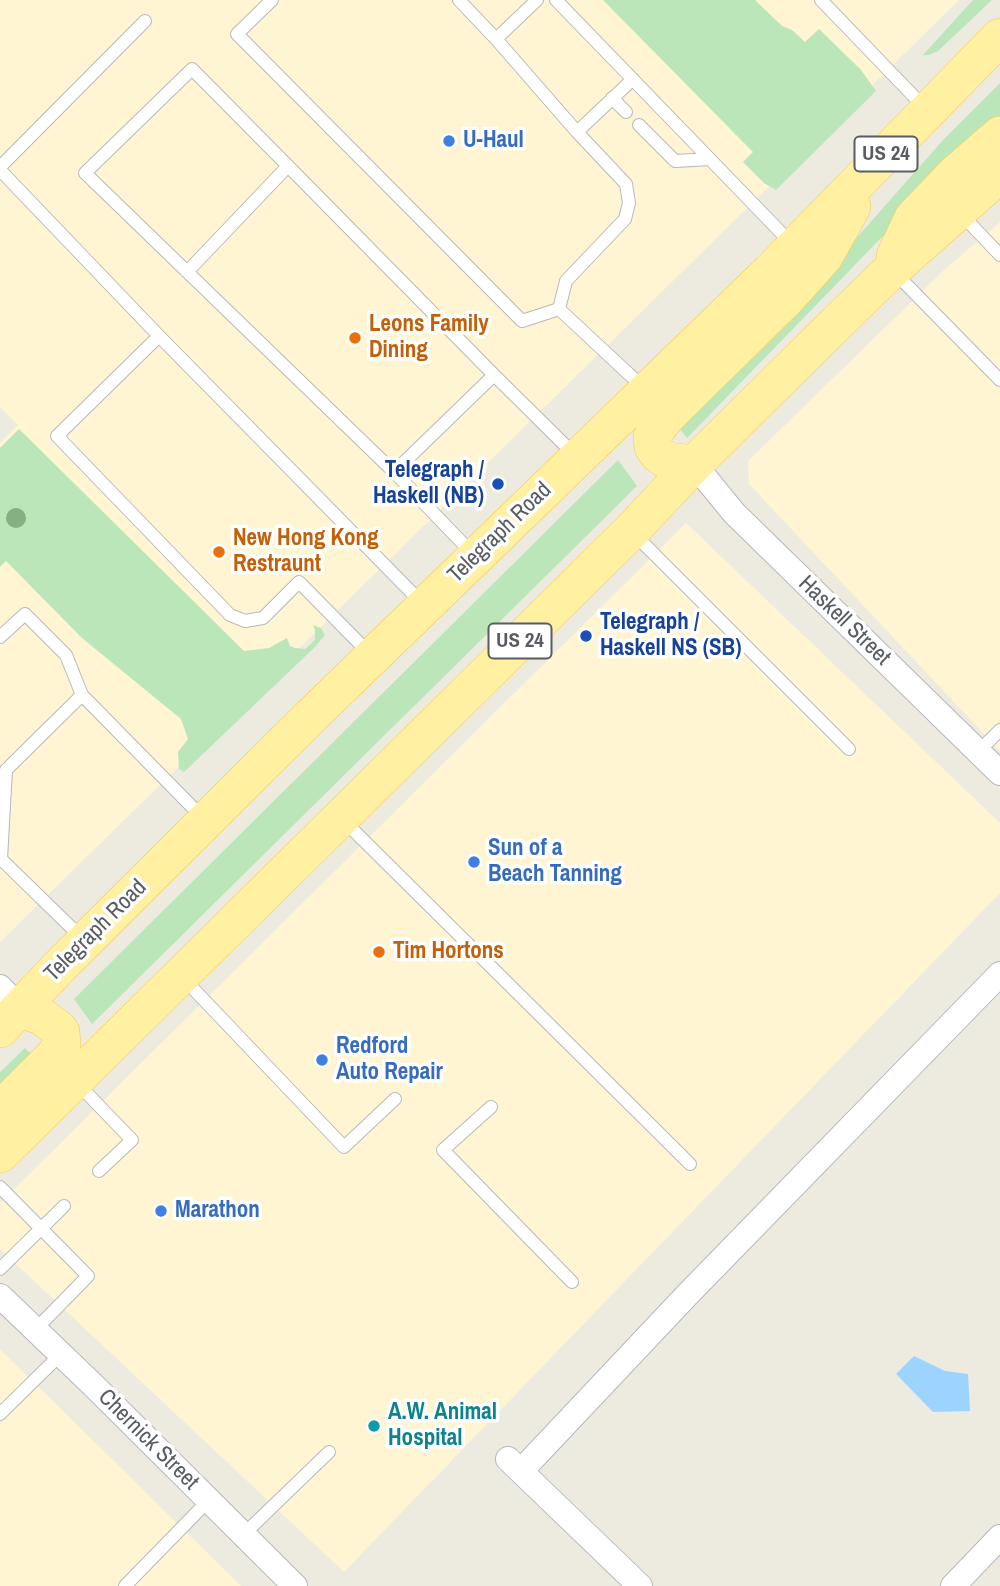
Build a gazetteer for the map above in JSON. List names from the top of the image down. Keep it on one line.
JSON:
{"streets":{"main road":["US 24","Telegraph Road"],"street":["Haskell Street","Chernick Street"]},"crossings":[["US 24","Haskell Street"]],"places":["U-Haul","Leons Family Dining","Telegraph / Haskell (NB)","New Hong Kong Restraunt","Telegraph / Haskell NS (SB)","Sun of a Beach Tanning","Tim Hortons","Redford Auto Repair","Marathon","A.W. Animal Hospital"]}
